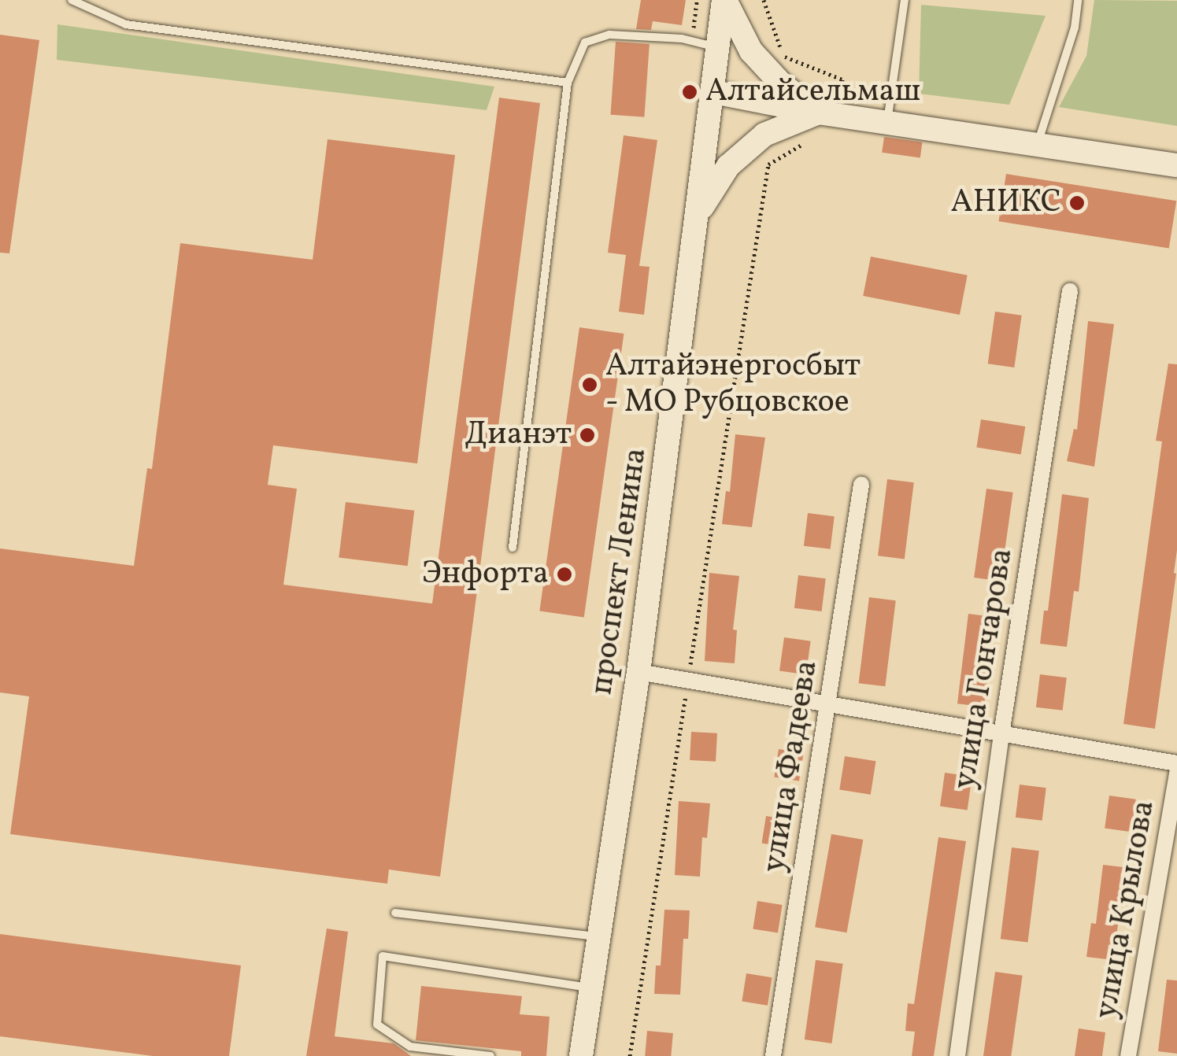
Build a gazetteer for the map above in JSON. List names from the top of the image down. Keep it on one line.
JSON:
{"streets":{"street":["проспект Ленина","улица Гончарова","улица Фадеева","улица Крылова"]},"places":["Алтайсельмаш","АНИКС","Алтайэнергосбыт - МО Рубцовское","Дианэт","Энфорта"]}
